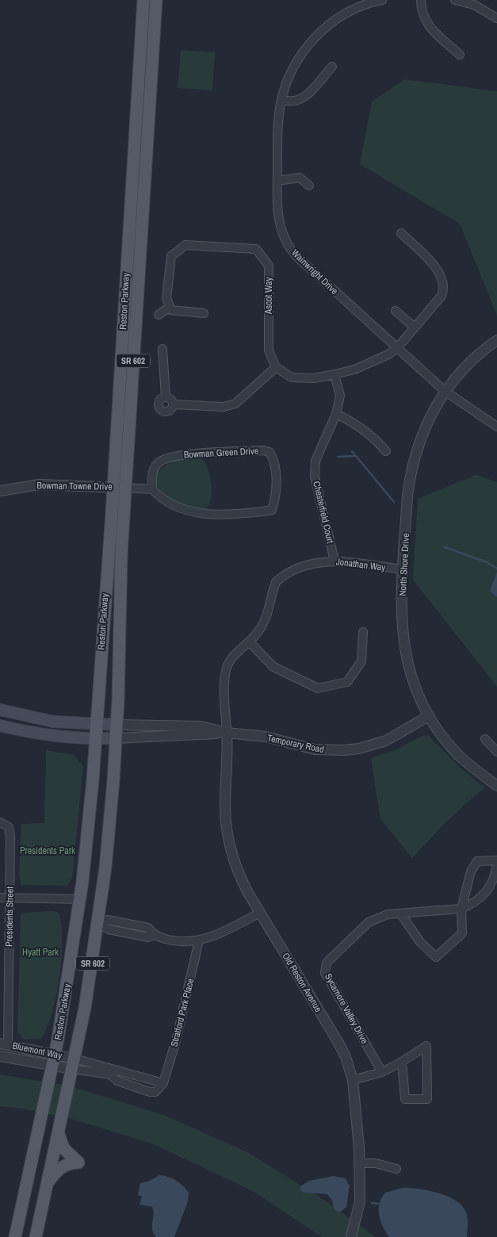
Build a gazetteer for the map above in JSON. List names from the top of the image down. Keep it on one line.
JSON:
{"streets":{"main road":["Reston Parkway","SR 602"],"street":["Wainwright Drive","Ascot Way","Bowman Green Drive","Bowman Towne Drive","Chesterfield Court","Jonathan Way","North Shore Drive","Temporary Road","Presidents Street","Old Reston Avenue","Sycamore Valley Drive","Stratford Park Place","Bluemont Way"]},"crossings":[["Wainwright Drive","North Shore Drive"],["Reston Parkway","Bowman Towne Drive"],["Reston Parkway","Temporary Road"],["Reston Parkway","Bluemont Way"],["Chesterfield Court","Jonathan Way"],["Jonathan Way","North Shore Drive"],["Jonathan Way","Temporary Road"],["Jonathan Way","Old Reston Avenue"],["North Shore Drive","Temporary Road"],["Temporary Road","Old Reston Avenue"],["Presidents Street","Bluemont Way"]],"parks":["Presidents Park","Hyatt Park"]}
